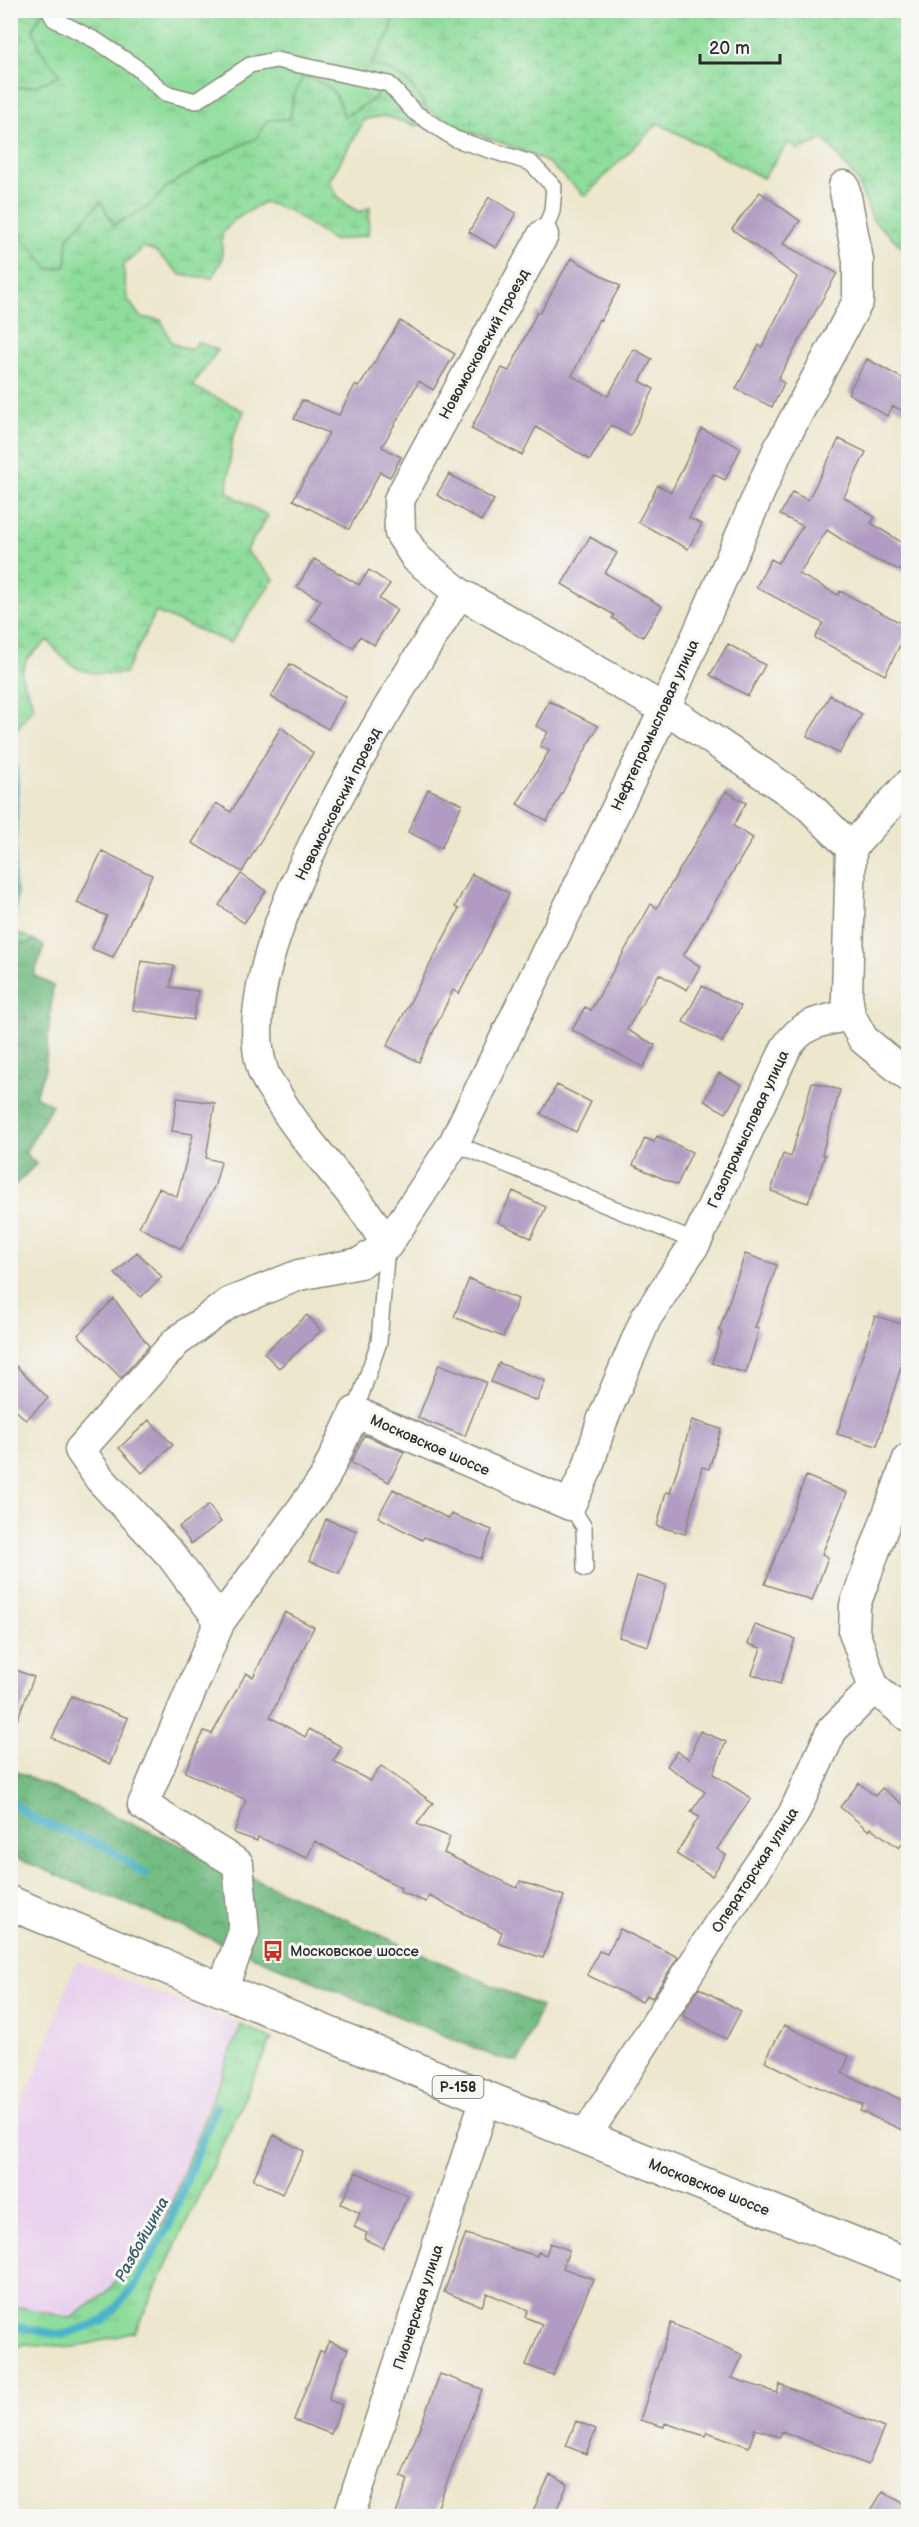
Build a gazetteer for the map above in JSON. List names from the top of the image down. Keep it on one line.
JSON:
{"streets":{"main road":["Московское шоссе","Р-158"],"street":["Новомосковский проезд","Нефтепромысловая улица","Газопромысловая улица","Операторская улица","Пионерская улица"]},"crossings":[["Новомосковский проезд","Нефтепромысловая улица"],["Газопромысловая улица","Московское шоссе"],["Московское шоссе","Операторская улица"],["Московское шоссе","Пионерская улица"]],"water":["Разбойщина"],"places":{"bus stop":["Московское шоссе"]},"scale_bar":"20 m"}
